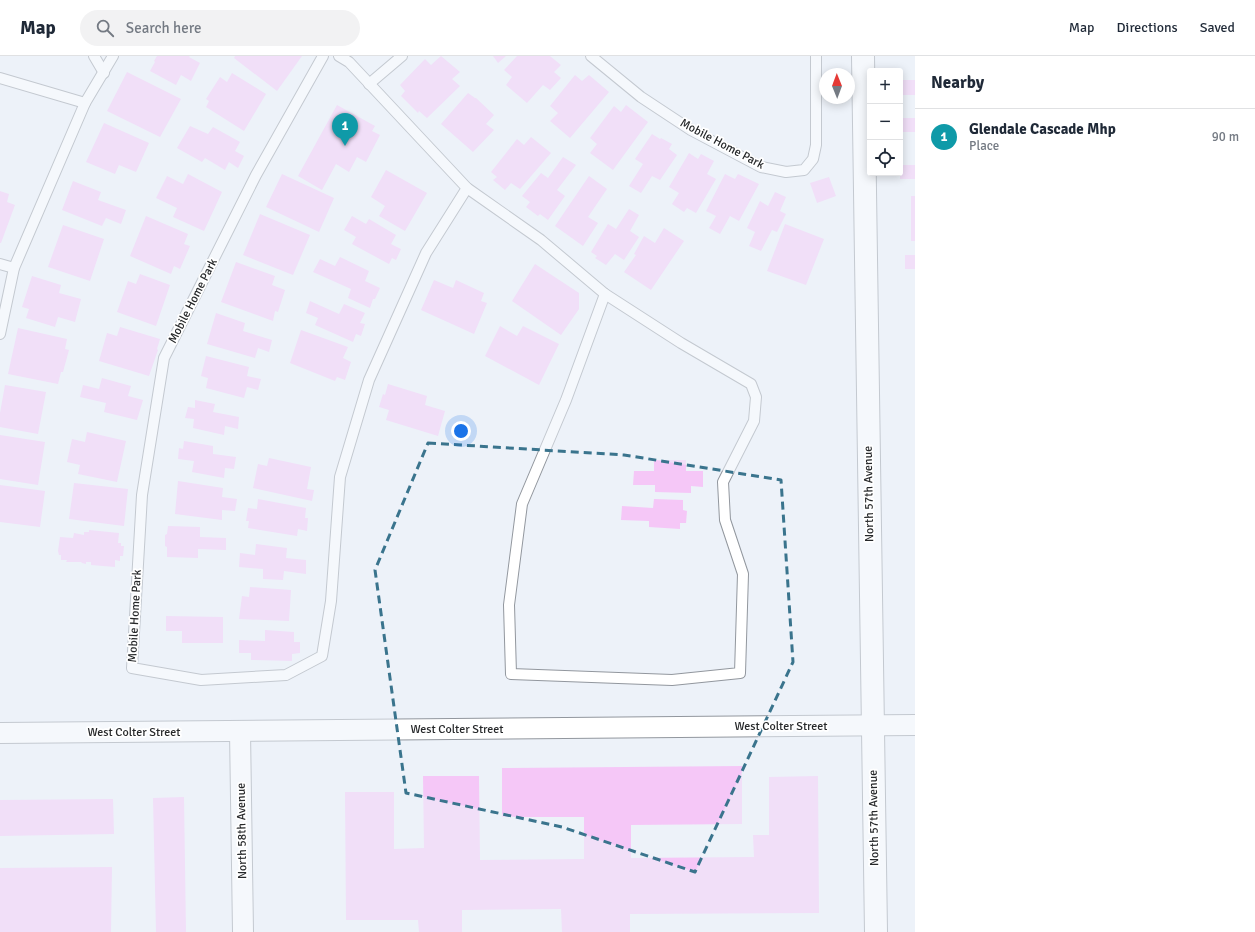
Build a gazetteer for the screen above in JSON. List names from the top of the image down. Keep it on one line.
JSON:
{"streets":{"street":["North 57th Avenue","West Colter Street","North 58th Avenue"],"lane":["Mobile Home Park"]},"crossings":[["North 57th Avenue","West Colter Street"],["West Colter Street","North 58th Avenue"]],"north":"top","page":{"header":"Map","search":"Search here","nav":["Map","Directions","Saved"],"heading":"Nearby","map_buttons":["+","−"],"list":[{"mark":"1","name":"Glendale Cascade Mhp","note":"Place","value":"90 m"}],"pins":"1"}}
